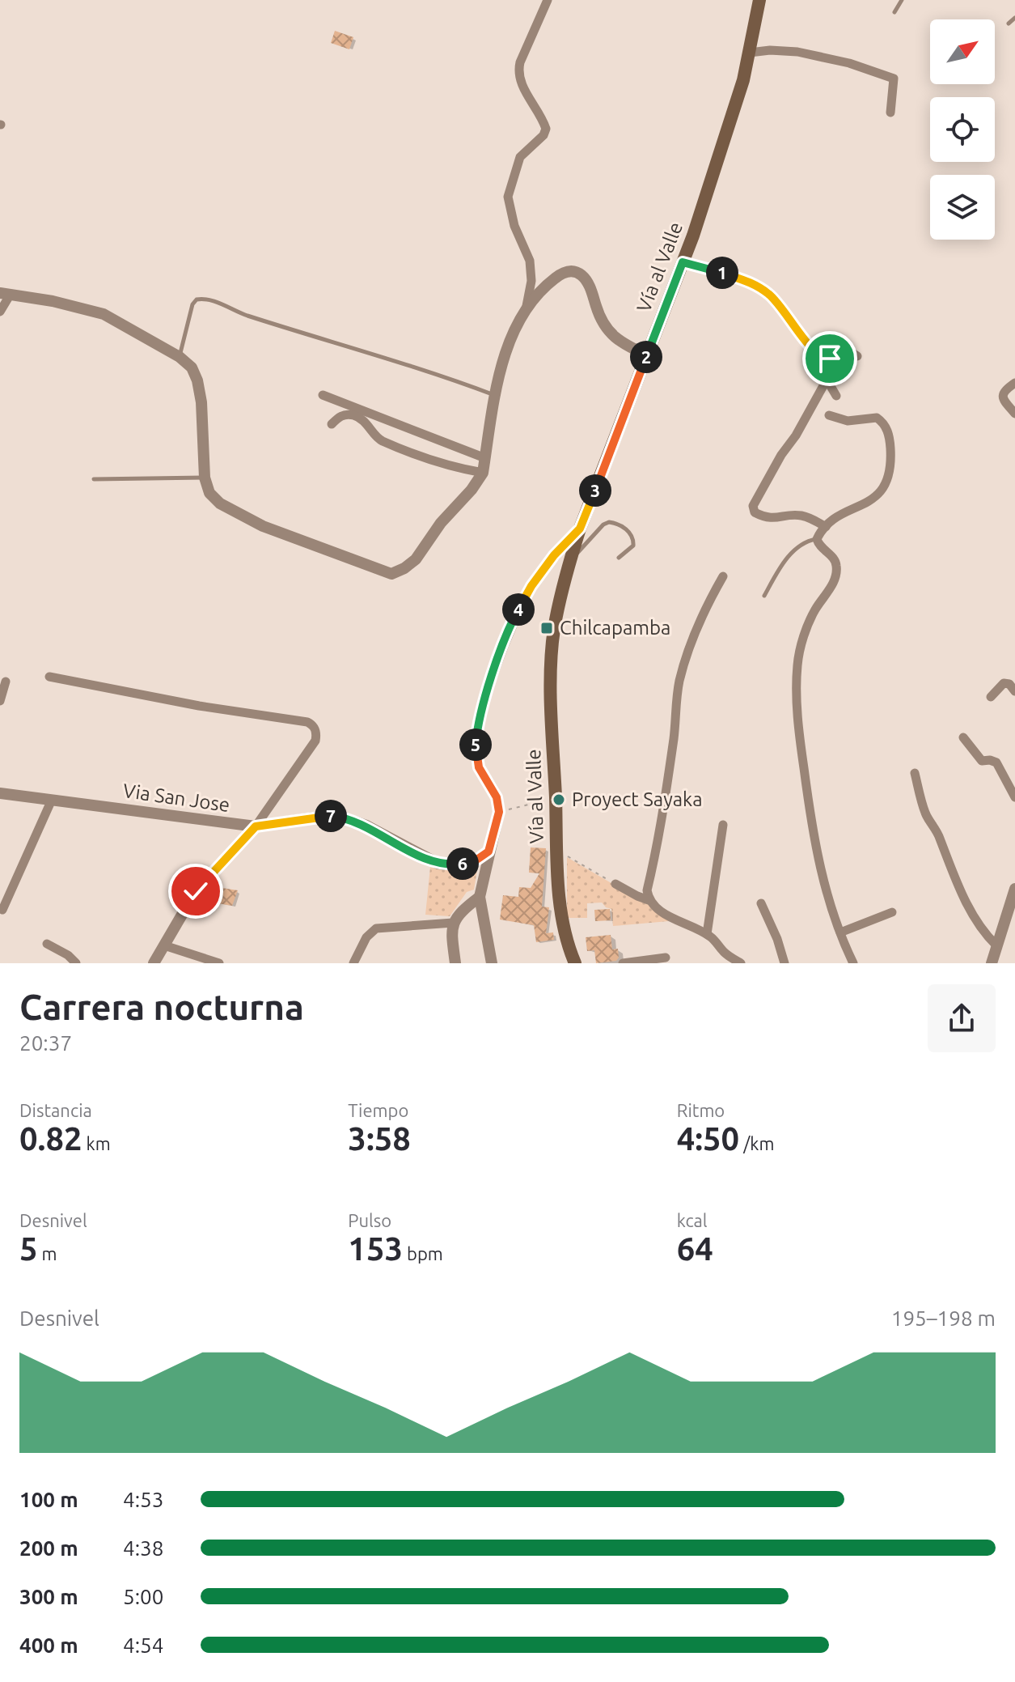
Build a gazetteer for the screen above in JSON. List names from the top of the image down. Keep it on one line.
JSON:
{"streets":{"main road":["Vía al Valle"],"street":["Via San Jose"]},"places":{"transit":["Chilcapamba"],"other":["Proyect Sayaka"]},"north":"top right","page":{"pins":["1","2","3","4","5","7","6"],"heading":["Carrera nocturna","20:37"],"stats":[["Distancia","0.82 km"],["Tiempo","3:58"],["Ritmo","4:50 /km"],["Desnivel","5 m"],["Pulso","153 bpm"],["kcal","64"]],"chart":["Desnivel","195–198 m"],"list":[{"name":"100 m","note":"4:53"},{"name":"200 m","note":"4:38"},{"name":"300 m","note":"5:00"},{"name":"400 m","note":"4:54"}]}}
